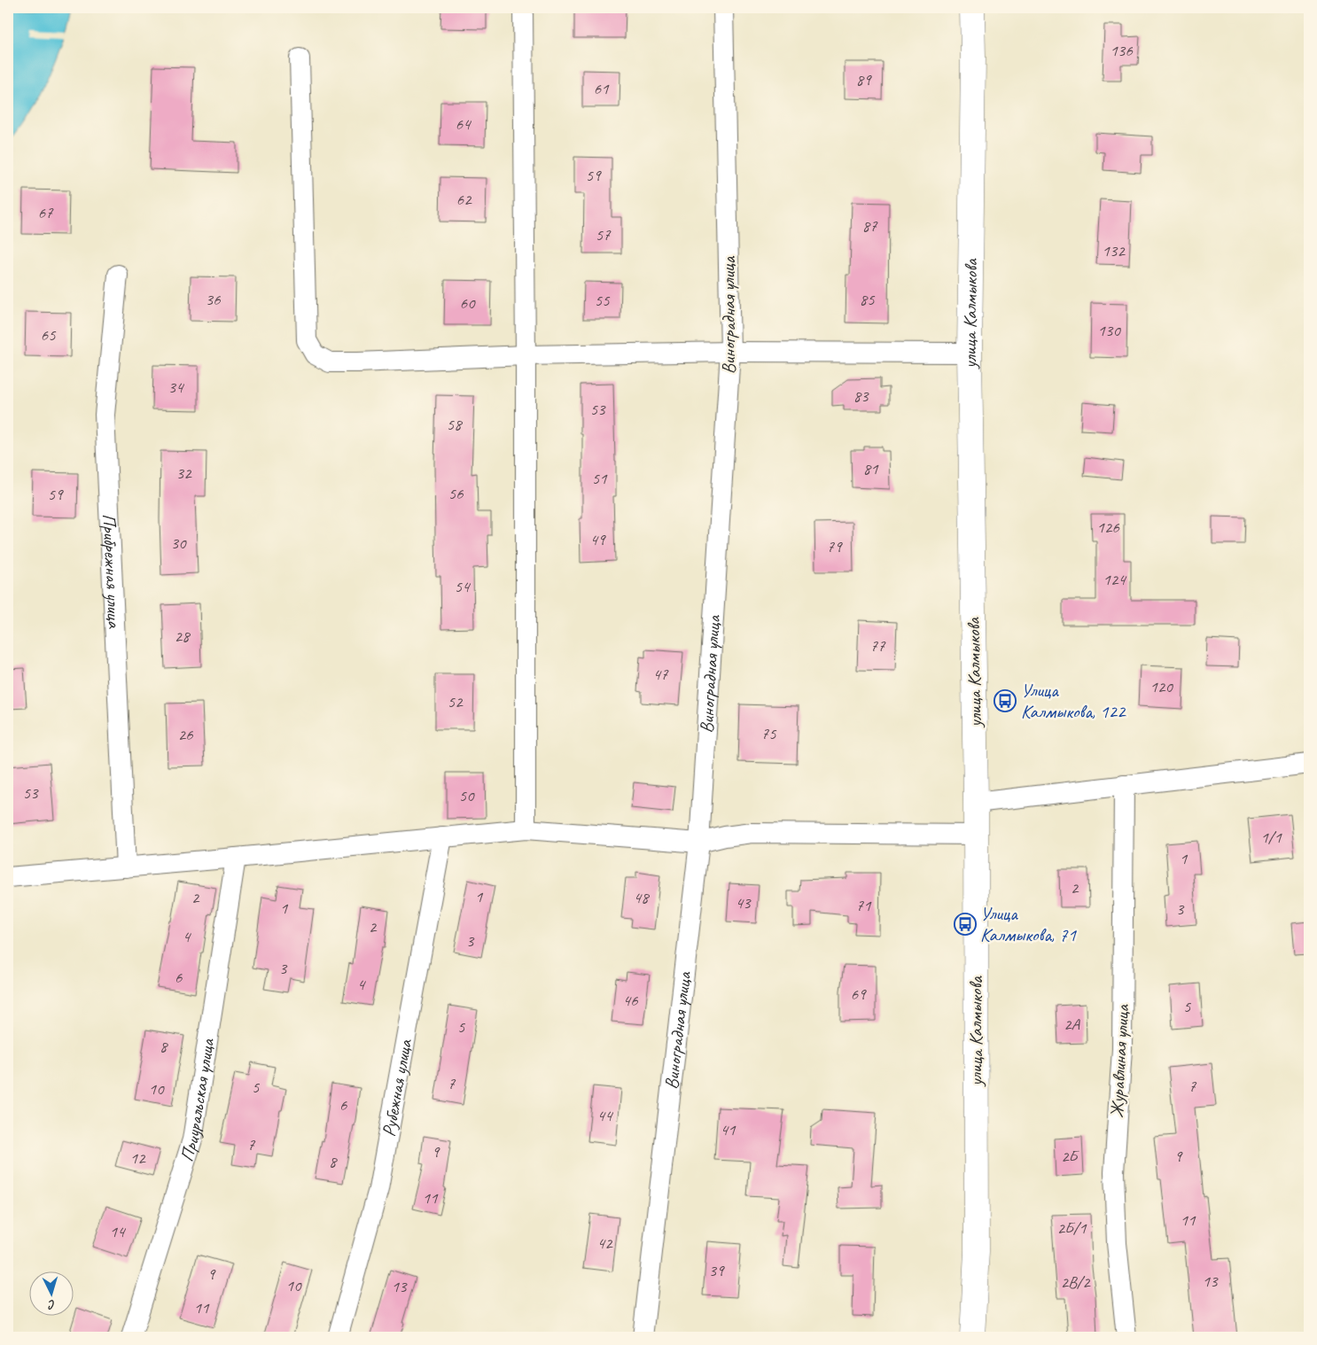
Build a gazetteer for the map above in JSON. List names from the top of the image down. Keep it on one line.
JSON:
{"streets":{"main road":["улица Калмыкова"],"street":["Виноградная улица","Прибрежная улица","Журавлиная улица","Рубежная улица","Приуральская улица"]},"places":{"bus stop":["Улица Калмыкова, 122","Улица Калмыкова, 71"]},"house_numbers":["136","89","61","64","59","62","67","87","57","132","36","85","55","60","130","65","34","83","53","58","81","32","51","56","59","126","49","30","79","124","54","28","77","47","120","52","75","26","53","50","1/1","1","2","1","2","48","43","71","1","3","2","4","3","3","6","4","69","46","5","2А","5","8","7","7","5","10","6","44","41","7","9","2Б","9","12","8","11","11","2Б/1","14","42","39","9","13","2В/2","10","13","11"],"north":"bottom"}
